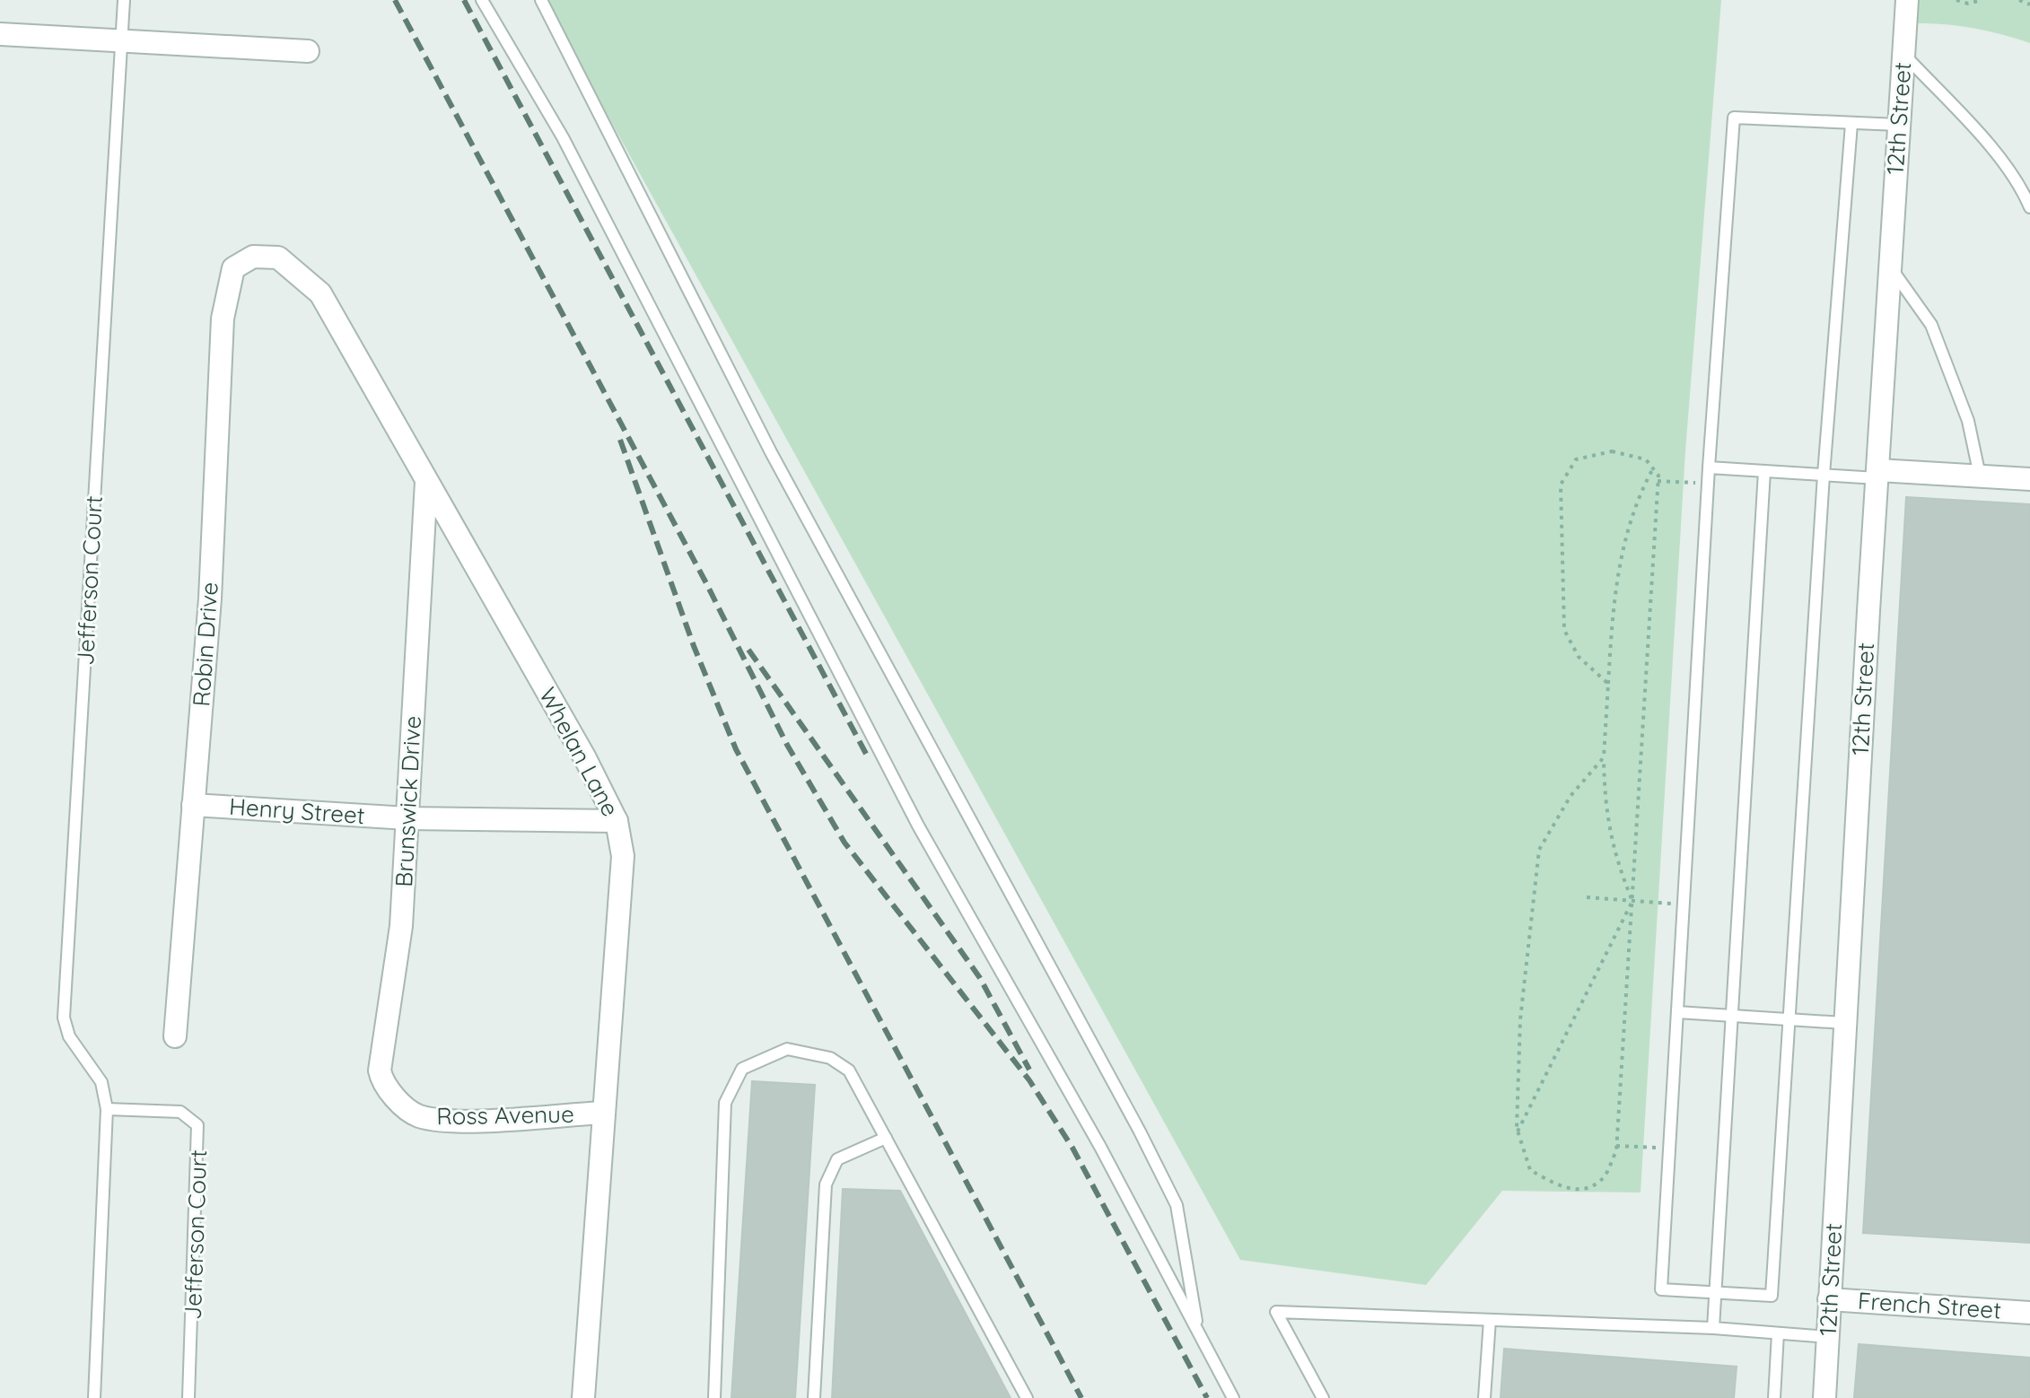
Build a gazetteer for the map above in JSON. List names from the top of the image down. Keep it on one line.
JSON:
{"streets":{"street":["12th Street","Robin Drive","Whelan Lane","Brunswick Drive","Henry Street","Ross Avenue","French Street"],"lane":["Jefferson Court"]},"crossings":[["12th Street","French Street"],["Robin Drive","Whelan Lane"],["Robin Drive","Henry Street"],["Whelan Lane","Brunswick Drive"],["Whelan Lane","Henry Street"],["Whelan Lane","Ross Avenue"],["Brunswick Drive","Henry Street"],["Brunswick Drive","Ross Avenue"]]}
